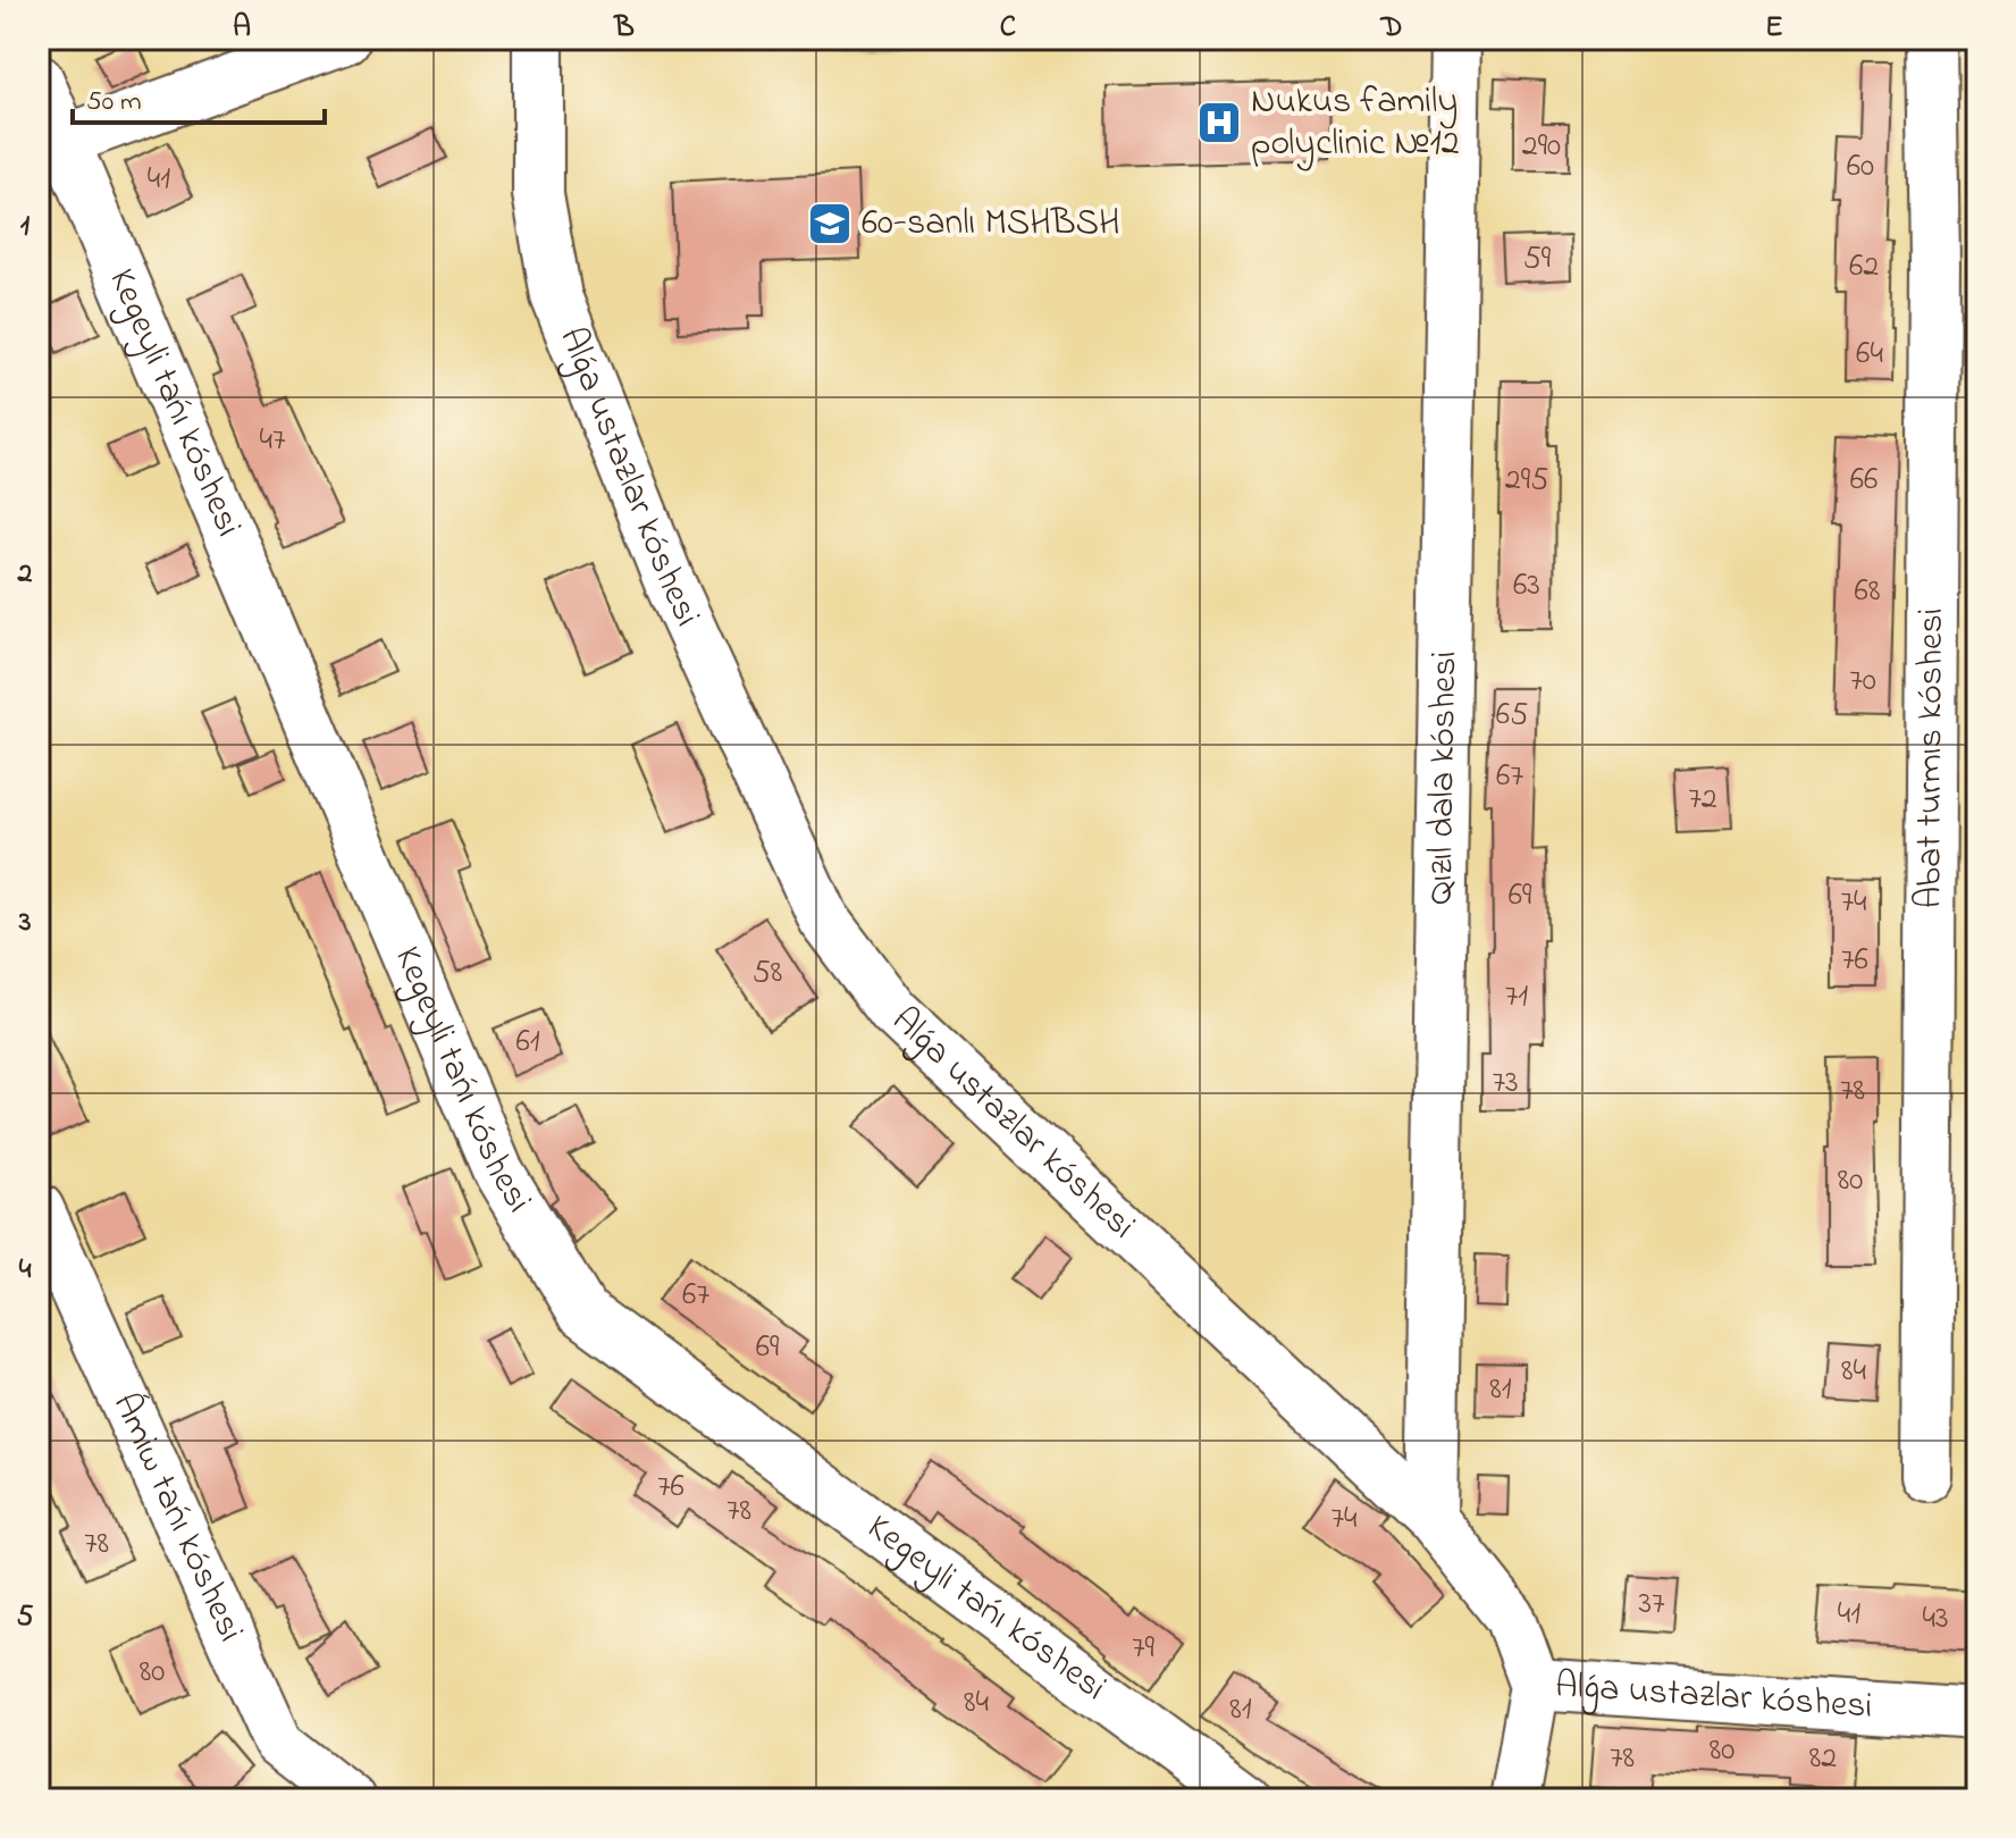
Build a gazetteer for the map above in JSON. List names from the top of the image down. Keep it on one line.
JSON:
{"streets":{"street":["Kegeyli tańı kóshesi","Alǵa ustazlar kóshesi","Abat turmıs kóshesi","Qızıl dala kóshesi","Ámiw tańı kóshesi"]},"crossings":[["Alǵa ustazlar kóshesi","Qızıl dala kóshesi"]],"places":{"hospital":["Nukus family polyclinic №12"],"school or university":["60-sanlı MSHBSH"]},"house_numbers":["290","60","41","59","62","64","47","295","66","63","68","70","65","67","72","69","74","76","58","71","61","73","78","80","67","69","84","81","76","78","74","78","37","41","43","79","80","84","81","80","78","82"],"scale_bar":"50 m","grid":{"columns":["A","B","C","D","E"],"rows":["1","2","3","4","5"]}}
